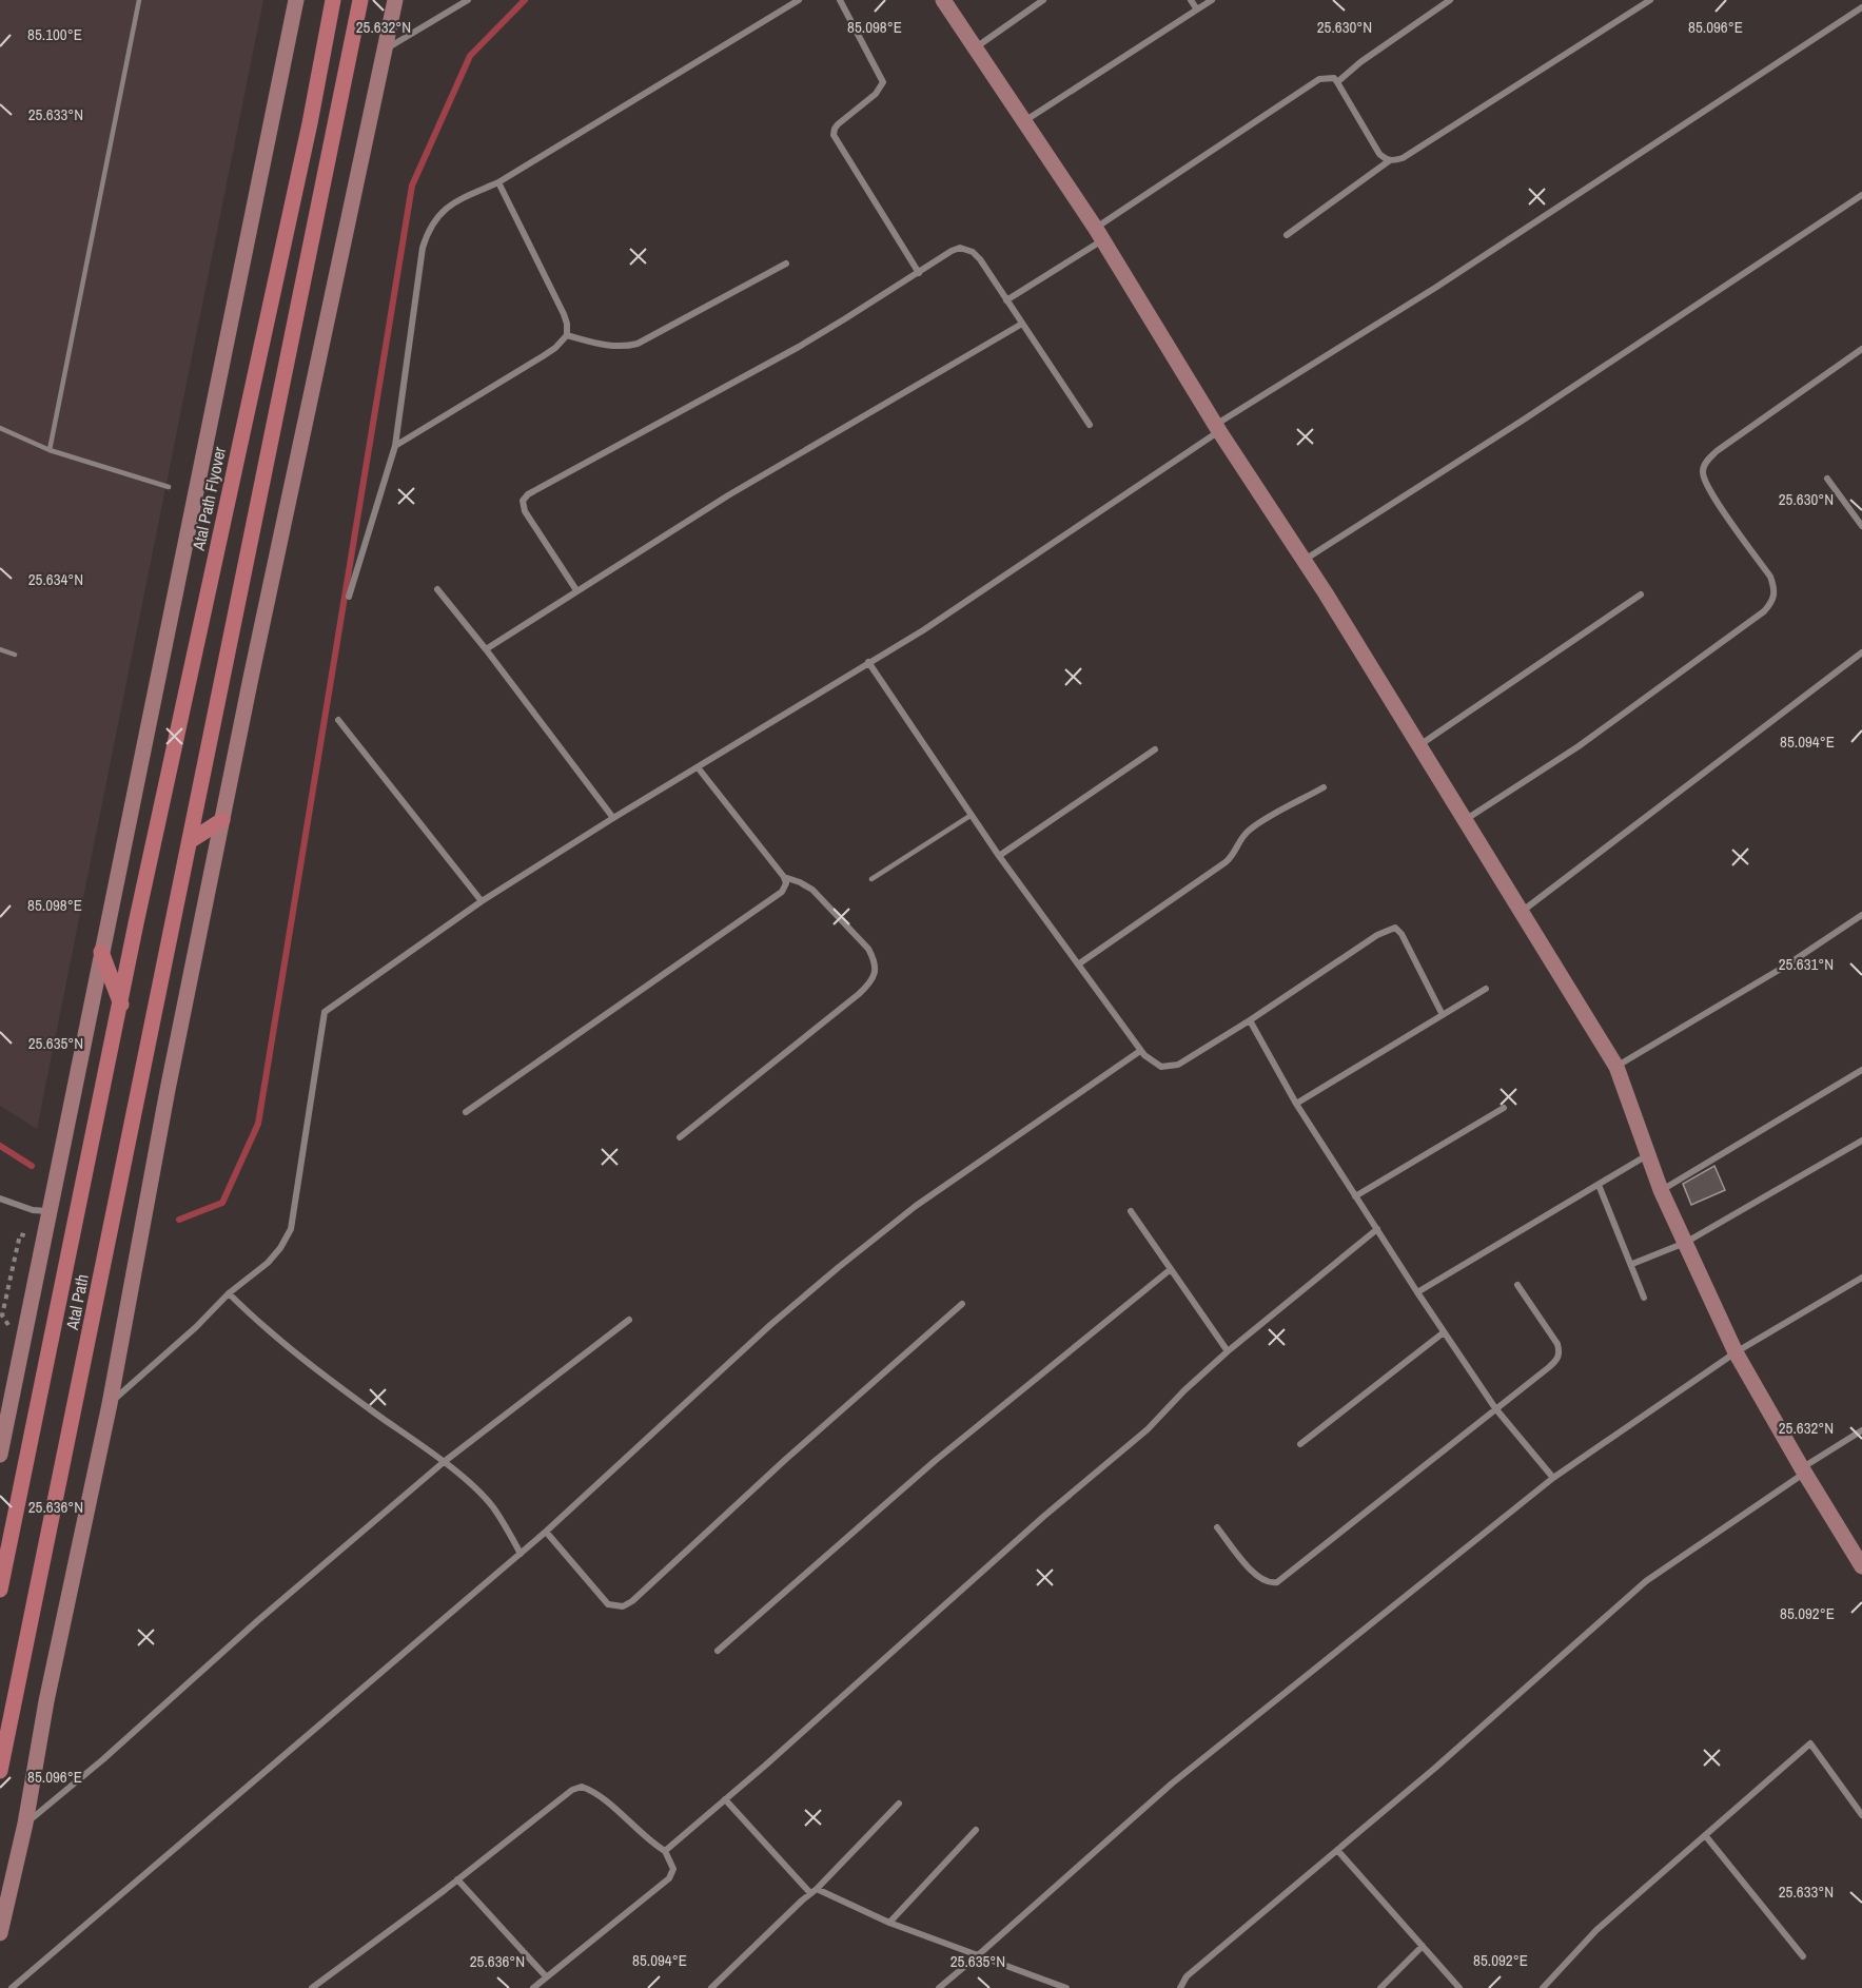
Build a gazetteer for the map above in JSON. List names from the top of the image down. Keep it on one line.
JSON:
{"streets":{"main road":["Atal Path Flyover","Atal Path"]},"coordinates":["25.632°N","25.630°N","85.098°E","85.096°E","85.100°E","25.633°N","25.634°N","85.094°E","25.631°N","25.635°N","25.636°N","85.092°E"]}
